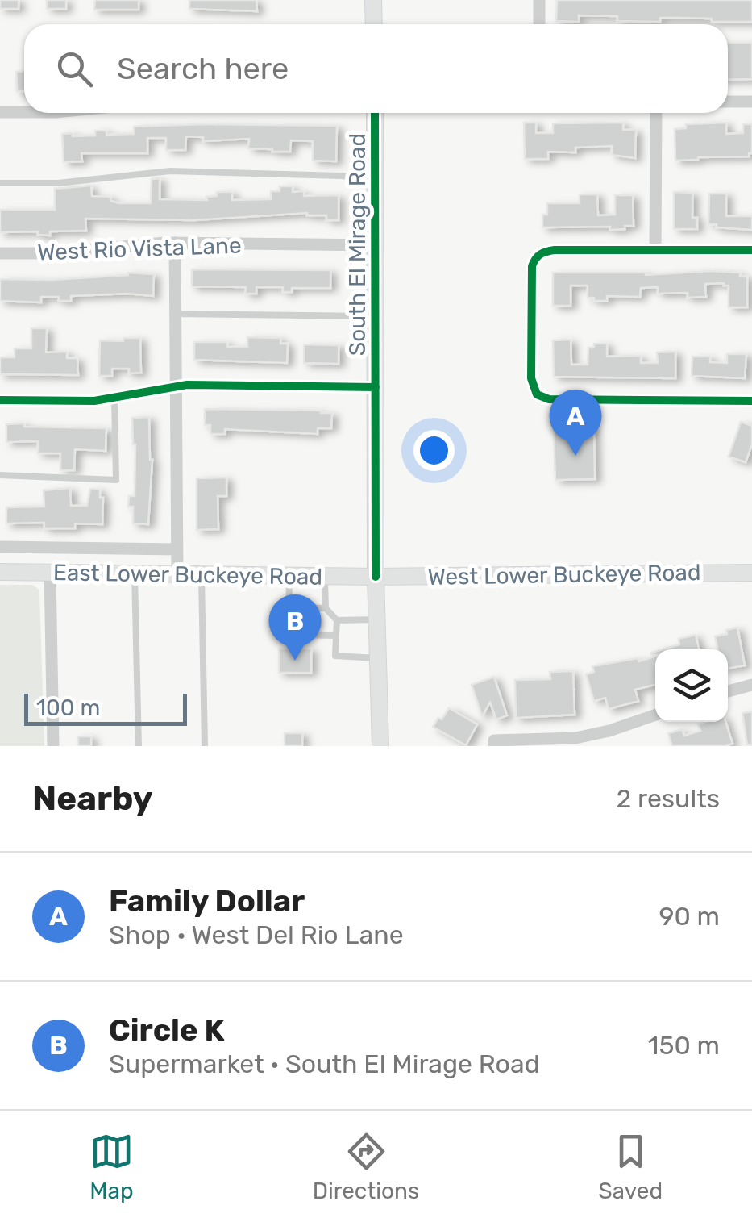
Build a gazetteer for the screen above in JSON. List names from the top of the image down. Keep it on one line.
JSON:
{"streets":{"main road":["South El Mirage Road","East Lower Buckeye Road","West Lower Buckeye Road"],"street":["West Rio Vista Lane"]},"crossings":[["South El Mirage Road","West Rio Vista Lane"],["South El Mirage Road","East Lower Buckeye Road"],["South El Mirage Road","West Lower Buckeye Road"],["East Lower Buckeye Road","West Lower Buckeye Road"]],"scale_bar":"100 m","page":{"search":"Search here","pins":["A","B"],"scale":"100 m","heading":["Nearby","2 results"],"list":[{"mark":"A","name":"Family Dollar","note":"Shop · West Del Rio Lane","value":"90 m"},{"mark":"B","name":"Circle K","note":"Supermarket · South El Mirage Road","value":"150 m"}],"nav":["Map","Directions","Saved"]}}
